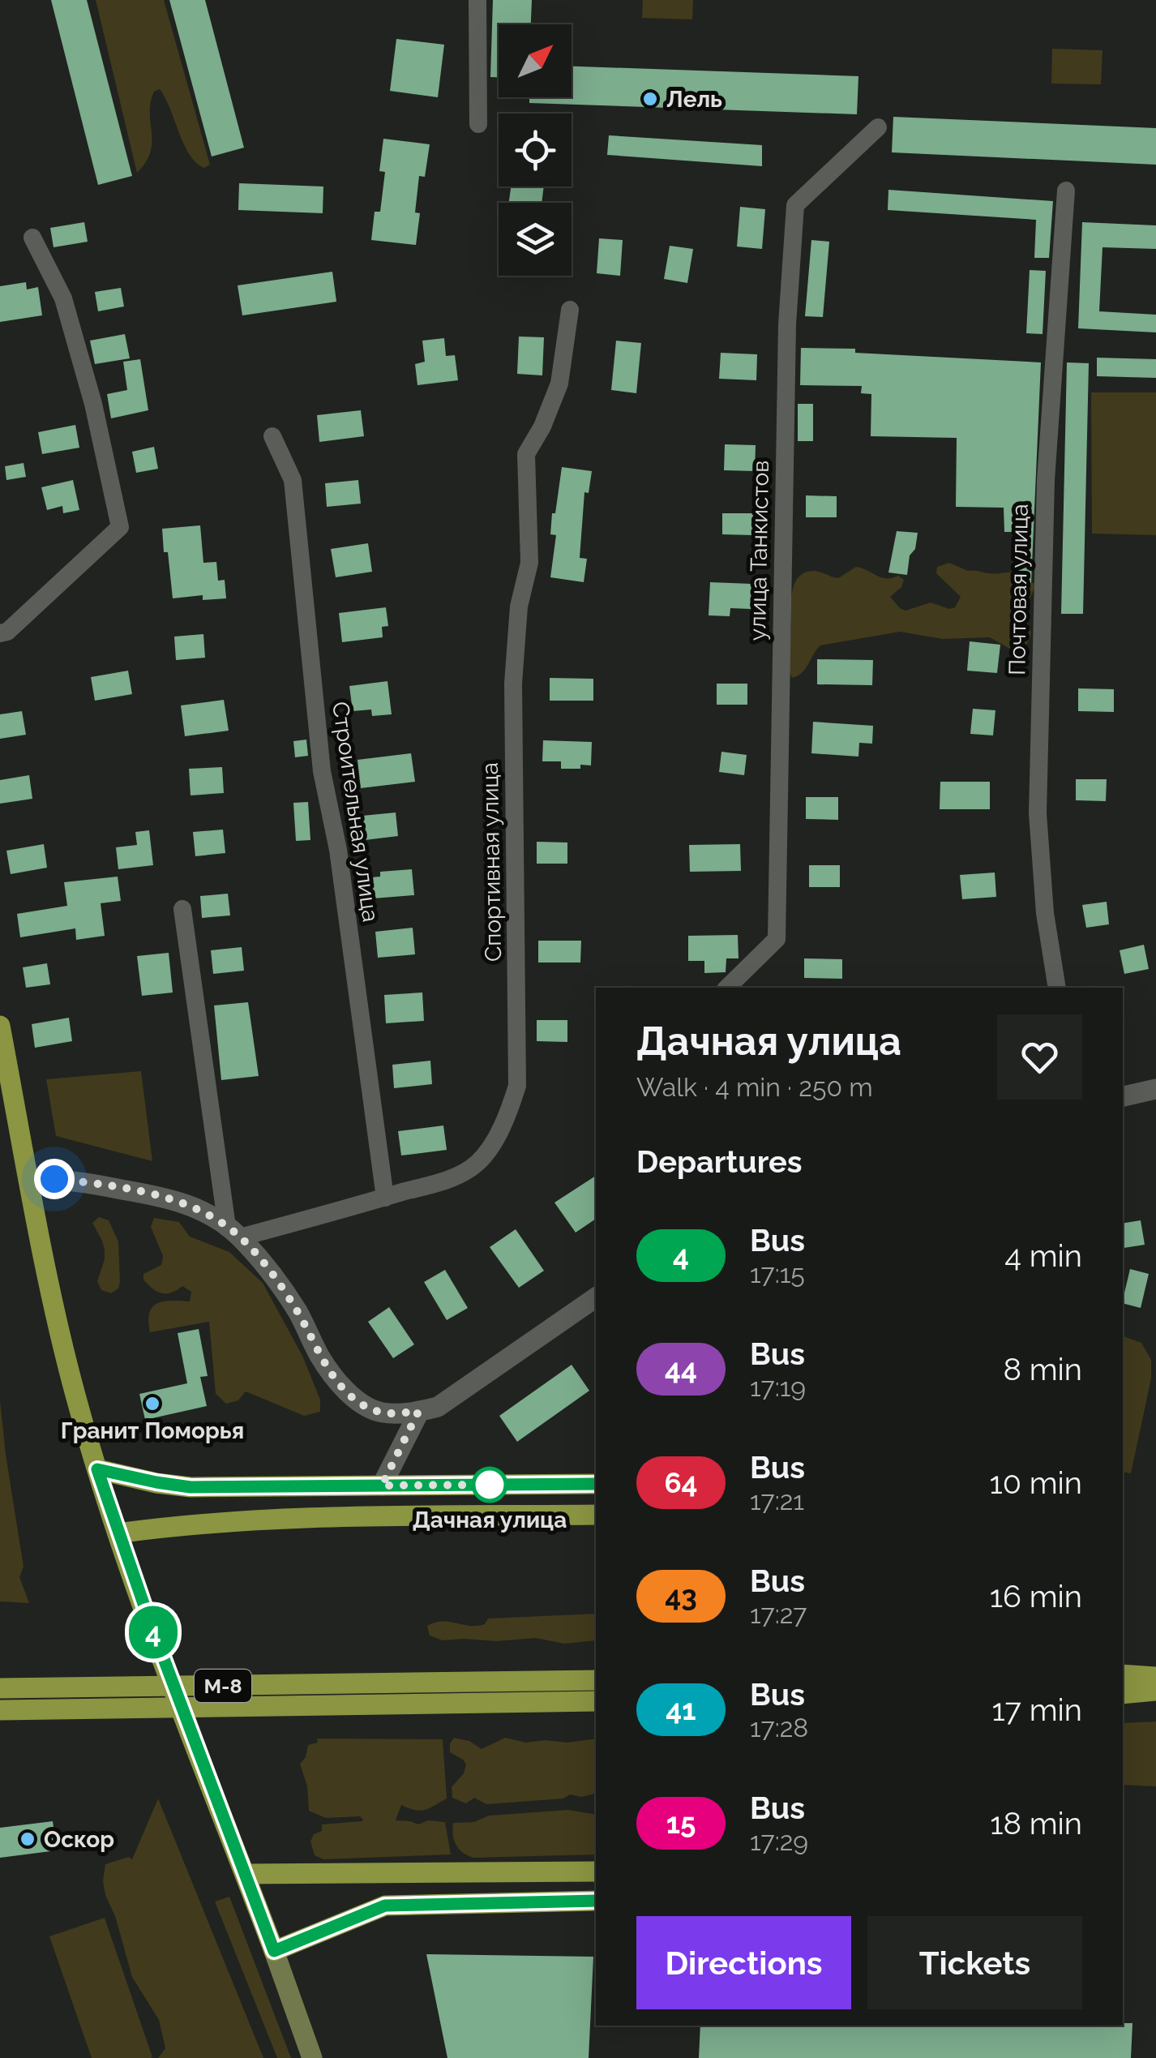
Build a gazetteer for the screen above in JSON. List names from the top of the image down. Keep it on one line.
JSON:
{"streets":{"main road":["М-8"],"street":["улица Танкистов","Почтовая улица","Строительная улица","Спортивная улица"]},"crossings":[["Строительная улица","Спортивная улица"]],"places":["Лель","Гранит Поморья","Дачная улица","Оскор"],"lines":["bus line 4"],"north":"top right","page":{"on_map":"4","heading":[["Дачная улица","Walk · 4 min · 250 m"],"Departures"],"list":[{"mark":"4","name":"Bus","note":"17:15","value":"4 min"},{"mark":"44","name":"Bus","note":"17:19","value":"8 min"},{"mark":"64","name":"Bus","note":"17:21","value":"10 min"},{"mark":"43","name":"Bus","note":"17:27","value":"16 min"},{"mark":"41","name":"Bus","note":"17:28","value":"17 min"},{"mark":"15","name":"Bus","note":"17:29","value":"18 min"}],"buttons":["Directions","Tickets"]}}
